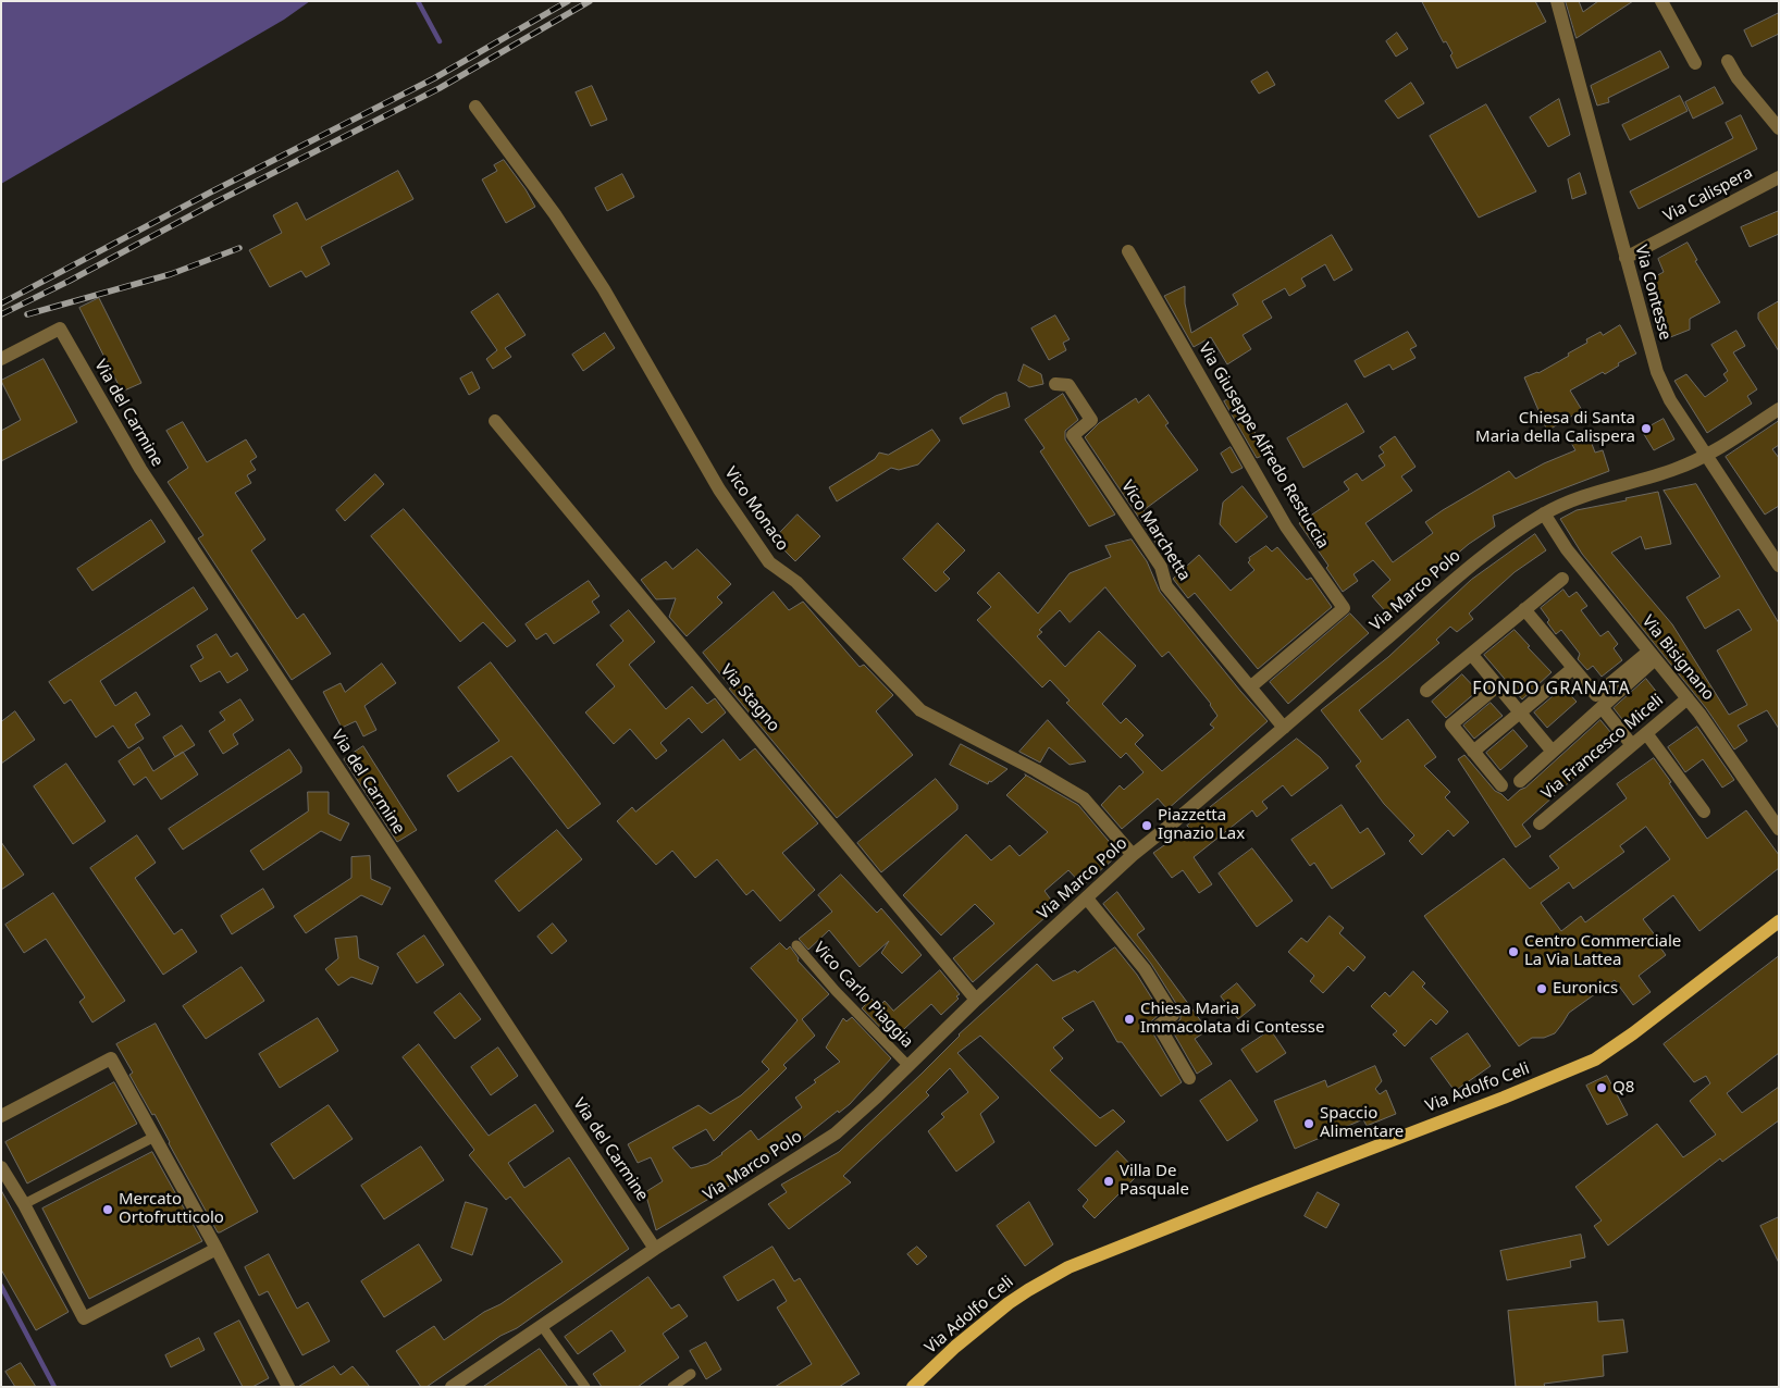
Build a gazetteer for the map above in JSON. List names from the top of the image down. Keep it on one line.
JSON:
{"streets":{"main road":["Via Adolfo Celi"],"street":["Via Calispera","Via Contesse","Via del Carmine","Via Giuseppe Alfredo Restuccia","Vico Monaco","Vico Marchetta","Via Marco Polo","Via Bisignano","Via Stagno","Via Francesco Miceli"],"lane":["Vico Carlo Piaggia"]},"crossings":[["Via Calispera","Via Contesse"],["Via Contesse","Via Marco Polo"],["Via del Carmine","Via Marco Polo"],["Via Giuseppe Alfredo Restuccia","Vico Marchetta"],["Vico Monaco","Via Marco Polo"],["Vico Marchetta","Via Marco Polo"],["Via Marco Polo","Via Bisignano"],["Via Marco Polo","Via Stagno"],["Via Marco Polo","Vico Carlo Piaggia"],["Via Bisignano","Via Francesco Miceli"]],"districts":["FONDO GRANATA"],"places":["Chiesa di Santa Maria della Calispera","Piazzetta Ignazio Lax","Centro Commerciale La Via Lattea","Euronics","Chiesa Maria Immacolata di Contesse","Q8","Spaccio Alimentare","Villa De Pasquale","Mercato Ortofrutticolo"]}
